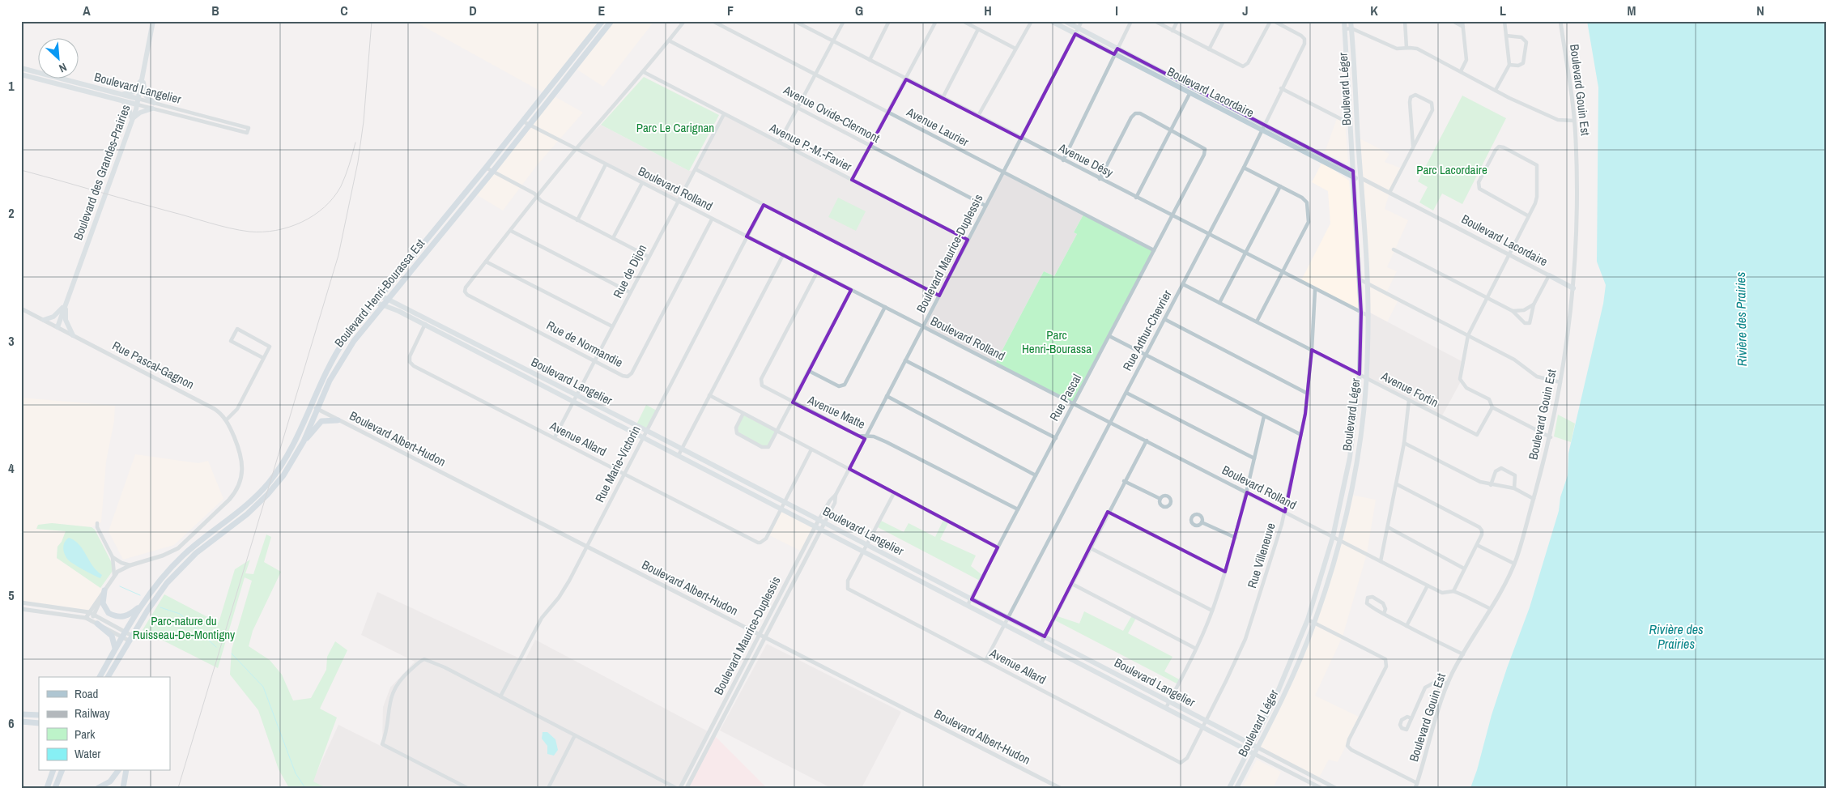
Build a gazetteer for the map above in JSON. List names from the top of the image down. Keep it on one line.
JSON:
{"streets":{"main road":["Boulevard Langelier","Boulevard Léger","Boulevard Lacordaire","Boulevard des Grandes-Prairies","Boulevard Henri-Bourassa Est"],"street":["Boulevard Gouin Est","Avenue Ovide-Clermont","Avenue Laurier","Avenue P.-M.-Favier","Avenue Désy","Boulevard Rolland","Boulevard Maurice-Duplessis","Rue de Dijon","Rue Arthur-Chevrier","Rue de Normandie","Rue Pascal-Gagnon","Avenue Fortin","Rue Pascal","Avenue Matte","Boulevard Albert-Hudon","Avenue Allard","Rue Marie-Victorin","Rue Villeneuve"]},"crossings":[["Boulevard Langelier","Boulevard Léger"],["Boulevard Langelier","Boulevard des Grandes-Prairies"],["Boulevard Langelier","Boulevard Maurice-Duplessis"],["Boulevard Langelier","Rue de Dijon"],["Boulevard Langelier","Boulevard Henri-Bourassa Est"],["Boulevard Langelier","Rue Arthur-Chevrier"],["Boulevard Langelier","Rue Pascal"],["Boulevard Langelier","Avenue Allard"],["Boulevard Langelier","Rue Marie-Victorin"],["Boulevard Langelier","Rue Villeneuve"],["Boulevard Léger","Boulevard Lacordaire"],["Boulevard Léger","Avenue Désy"],["Boulevard Léger","Boulevard Rolland"],["Boulevard Léger","Avenue Fortin"],["Boulevard Gouin Est","Boulevard Lacordaire"],["Boulevard Gouin Est","Boulevard Rolland"],["Boulevard Lacordaire","Boulevard Maurice-Duplessis"],["Boulevard Lacordaire","Rue Arthur-Chevrier"],["Avenue Ovide-Clermont","Boulevard Maurice-Duplessis"],["Avenue Laurier","Boulevard Maurice-Duplessis"],["Avenue Laurier","Rue Pascal"],["Avenue P.-M.-Favier","Boulevard Maurice-Duplessis"],["Avenue P.-M.-Favier","Rue de Dijon"],["Avenue Désy","Boulevard Maurice-Duplessis"],["Avenue Désy","Rue Arthur-Chevrier"],["Avenue Désy","Rue Pascal"],["Avenue Désy","Rue Villeneuve"],["Boulevard des Grandes-Prairies","Rue Pascal-Gagnon"],["Boulevard Rolland","Boulevard Maurice-Duplessis"],["Boulevard Rolland","Rue de Dijon"],["Boulevard Rolland","Boulevard Henri-Bourassa Est"],["Boulevard Rolland","Rue Arthur-Chevrier"],["Boulevard Rolland","Rue de Normandie"],["Boulevard Rolland","Rue Pascal"],["Boulevard Rolland","Avenue Matte"],["Boulevard Rolland","Rue Marie-Victorin"],["Boulevard Rolland","Rue Villeneuve"],["Boulevard Maurice-Duplessis","Avenue Matte"],["Boulevard Maurice-Duplessis","Boulevard Albert-Hudon"],["Rue de Dijon","Rue de Normandie"],["Rue de Dijon","Avenue Allard"],["Boulevard Henri-Bourassa Est","Boulevard Albert-Hudon"],["Rue Arthur-Chevrier","Avenue Fortin"],["Rue Arthur-Chevrier","Avenue Allard"],["Avenue Fortin","Rue Villeneuve"],["Rue Pascal","Avenue Matte"],["Boulevard Albert-Hudon","Rue Marie-Victorin"],["Avenue Allard","Rue Marie-Victorin"],["Avenue Allard","Rue Villeneuve"]],"water":["Rivière des Prairies"],"parks":["Parc Le Carignan","Parc Lacordaire","Parc Henri-Bourassa","Parc-nature du Ruisseau-De-Montigny"],"legend":["Road","Railway","Park","Water"],"north":"bottom right","grid":{"columns":["A","B","C","D","E","F","G","H","I","J","K","L","M","N"],"rows":["1","2","3","4","5","6"]}}
